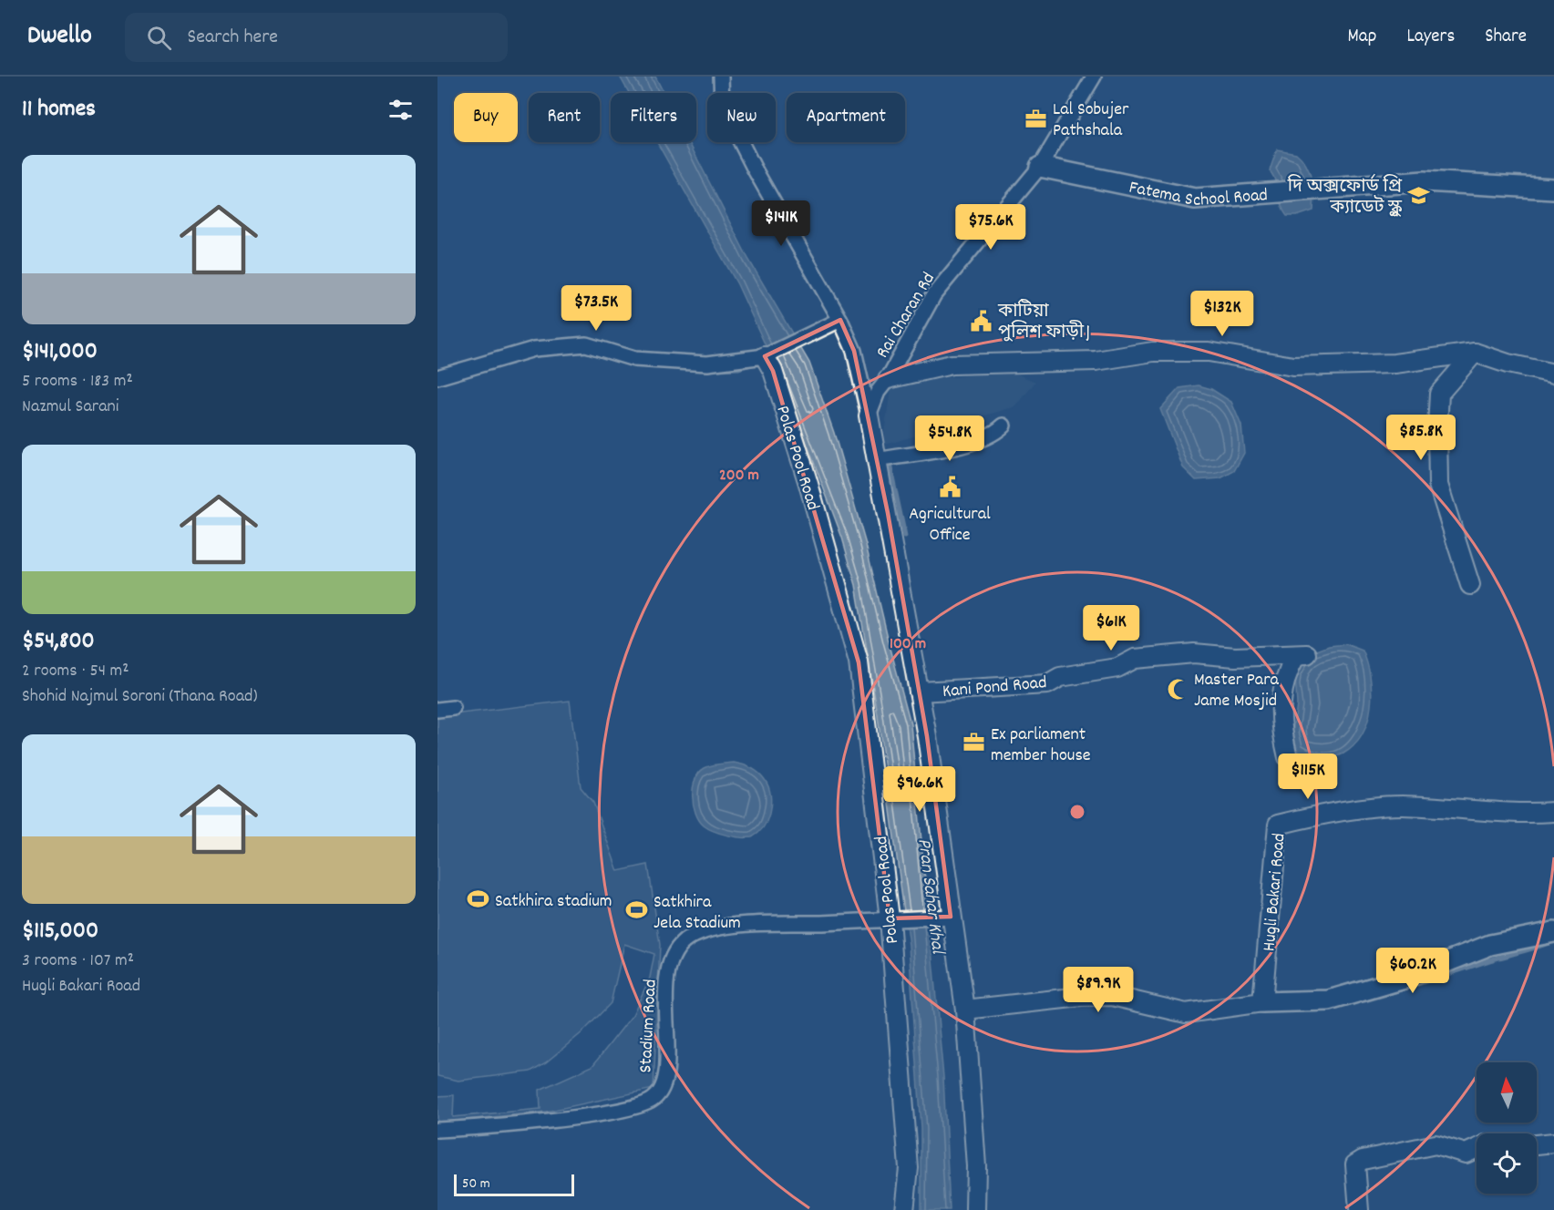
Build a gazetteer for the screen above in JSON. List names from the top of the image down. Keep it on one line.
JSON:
{"streets":{"main road":["Fatema School Road"],"street":["Rai Charan Rd","Polas Pool Road","Kani Pond Road","Hugli Bakari Road","Stadium Road"]},"crossings":[["Fatema School Road","Rai Charan Rd"],["Polas Pool Road","Stadium Road"]],"water":["Pran Sahar Khal"],"places":{"office":["Lal Sobujer Pathshala","Ex parliament member house"],"school or university":["দি অক্সফোর্ড প্রি ক্যাডেট স্কুল"],"public building":["কাটিয়া পুলিশ ফাড়ী।","Agricultural Office"],"mosque":["Master Para Jame Mosjid"],"sports":["Satkhira stadium","Satkhira Jela Stadium"]},"scale_bar":"50 m","north":"top","page":{"header":"Dwello","search":"Search here","nav":["Map","Layers","Share"],"heading":"11 homes","chip":["Buy","Rent","Filters","New","Apartment"],"list":[{"name":"$141,000","note":"5 rooms · 183 m² · Nazmul Sarani"},{"name":"$54,800","note":"2 rooms · 54 m² · Shohid Najmul Soroni (Thana Road)"},{"name":"$115,000","note":"3 rooms · 107 m² · Hugli Bakari Road"}],"price":["$141K","$75.6K","$73.5K","$132K","$85.8K","$54.8K","$61K","$115K","$96.6K","$60.2K","$89.9K"],"scale":"50 m"},"rings":["200 m","100 m"]}
